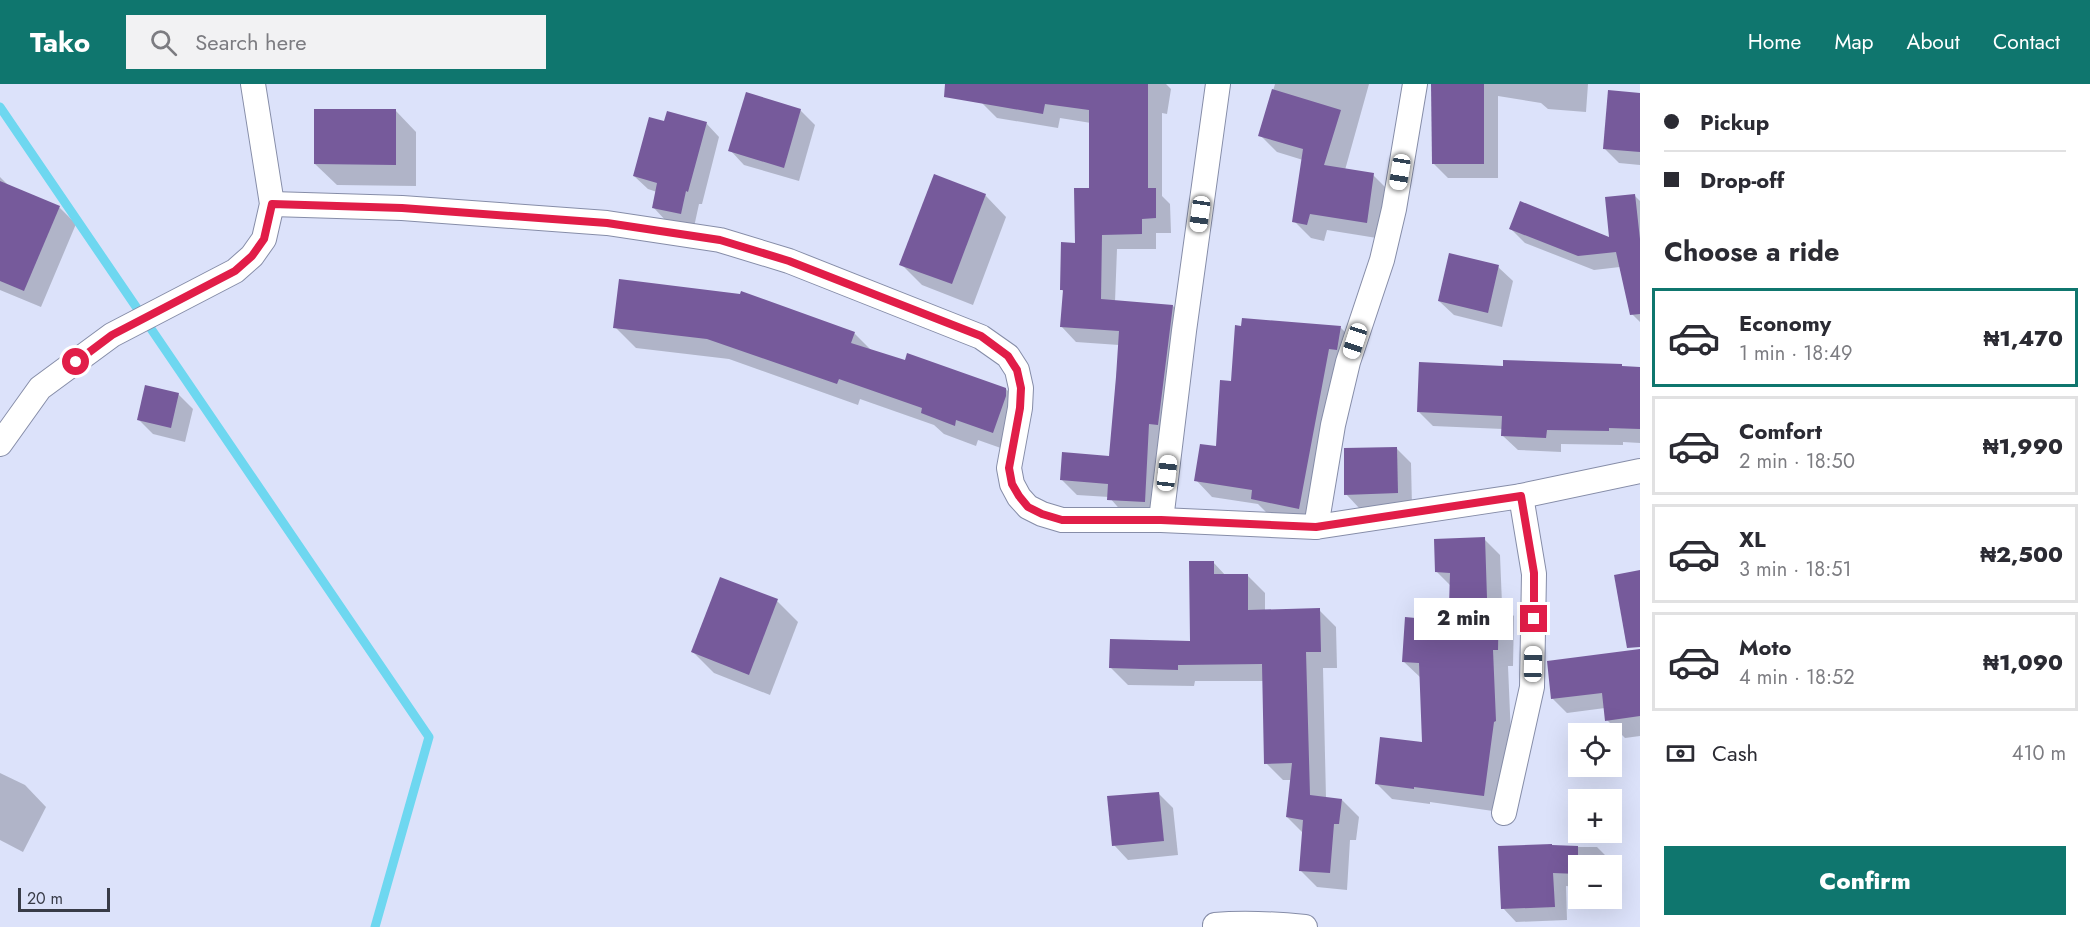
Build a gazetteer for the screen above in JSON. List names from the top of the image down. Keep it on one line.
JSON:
{"scale_bar":"20 m","page":{"header":"Tako","search":"Search here","nav":["Home","Map","About","Contact"],"banner":["Pickup","Drop-off"],"heading":"Choose a ride","list":[{"name":"Economy","note":"1 min · 18:49","value":"₦1,470"},{"name":"Comfort","note":"2 min · 18:50","value":"₦1,990"},{"name":"XL","note":"3 min · 18:51","value":"₦2,500"},{"name":"Moto","note":"4 min · 18:52","value":"₦1,090"}],"bubble":"2 min","pay":["Cash","410 m"],"map_buttons":["+","−"],"buttons":"Confirm","scale":"20 m"}}
